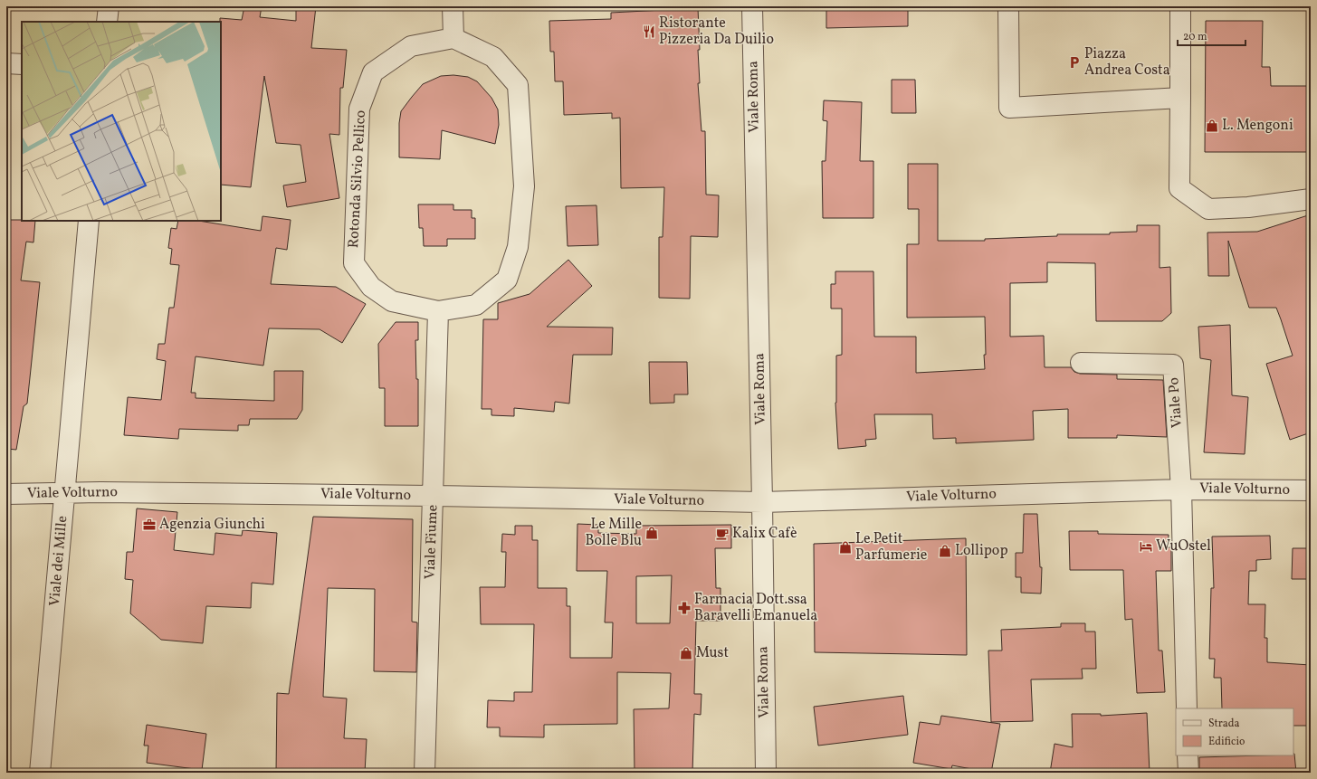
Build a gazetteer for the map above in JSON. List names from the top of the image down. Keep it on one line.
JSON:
{"streets":{"street":["Viale Roma","Rotonda Silvio Pellico","Viale Po","Viale Volturno","Viale Fiume","Viale dei Mille"]},"crossings":[["Viale Roma","Viale Volturno"],["Rotonda Silvio Pellico","Viale Fiume"],["Viale Po","Viale Volturno"],["Viale Volturno","Viale Fiume"],["Viale Volturno","Viale dei Mille"]],"places":{"restaurant":["Ristorante Pizzeria Da Duilio"],"parking":["Piazza Andrea Costa"],"shop":["L. Mengoni","Le Mille Bolle Blu","Le Petit Parfumerie","Lollipop","Must"],"office":["Agenzia Giunchi"],"cafe":["Kalix Cafè"],"hotel":["WuOstel"],"pharmacy":["Farmacia Dott.ssa Baravelli Emanuela"]},"legend":["Strada","Edificio"],"scale_bar":"20 m"}
